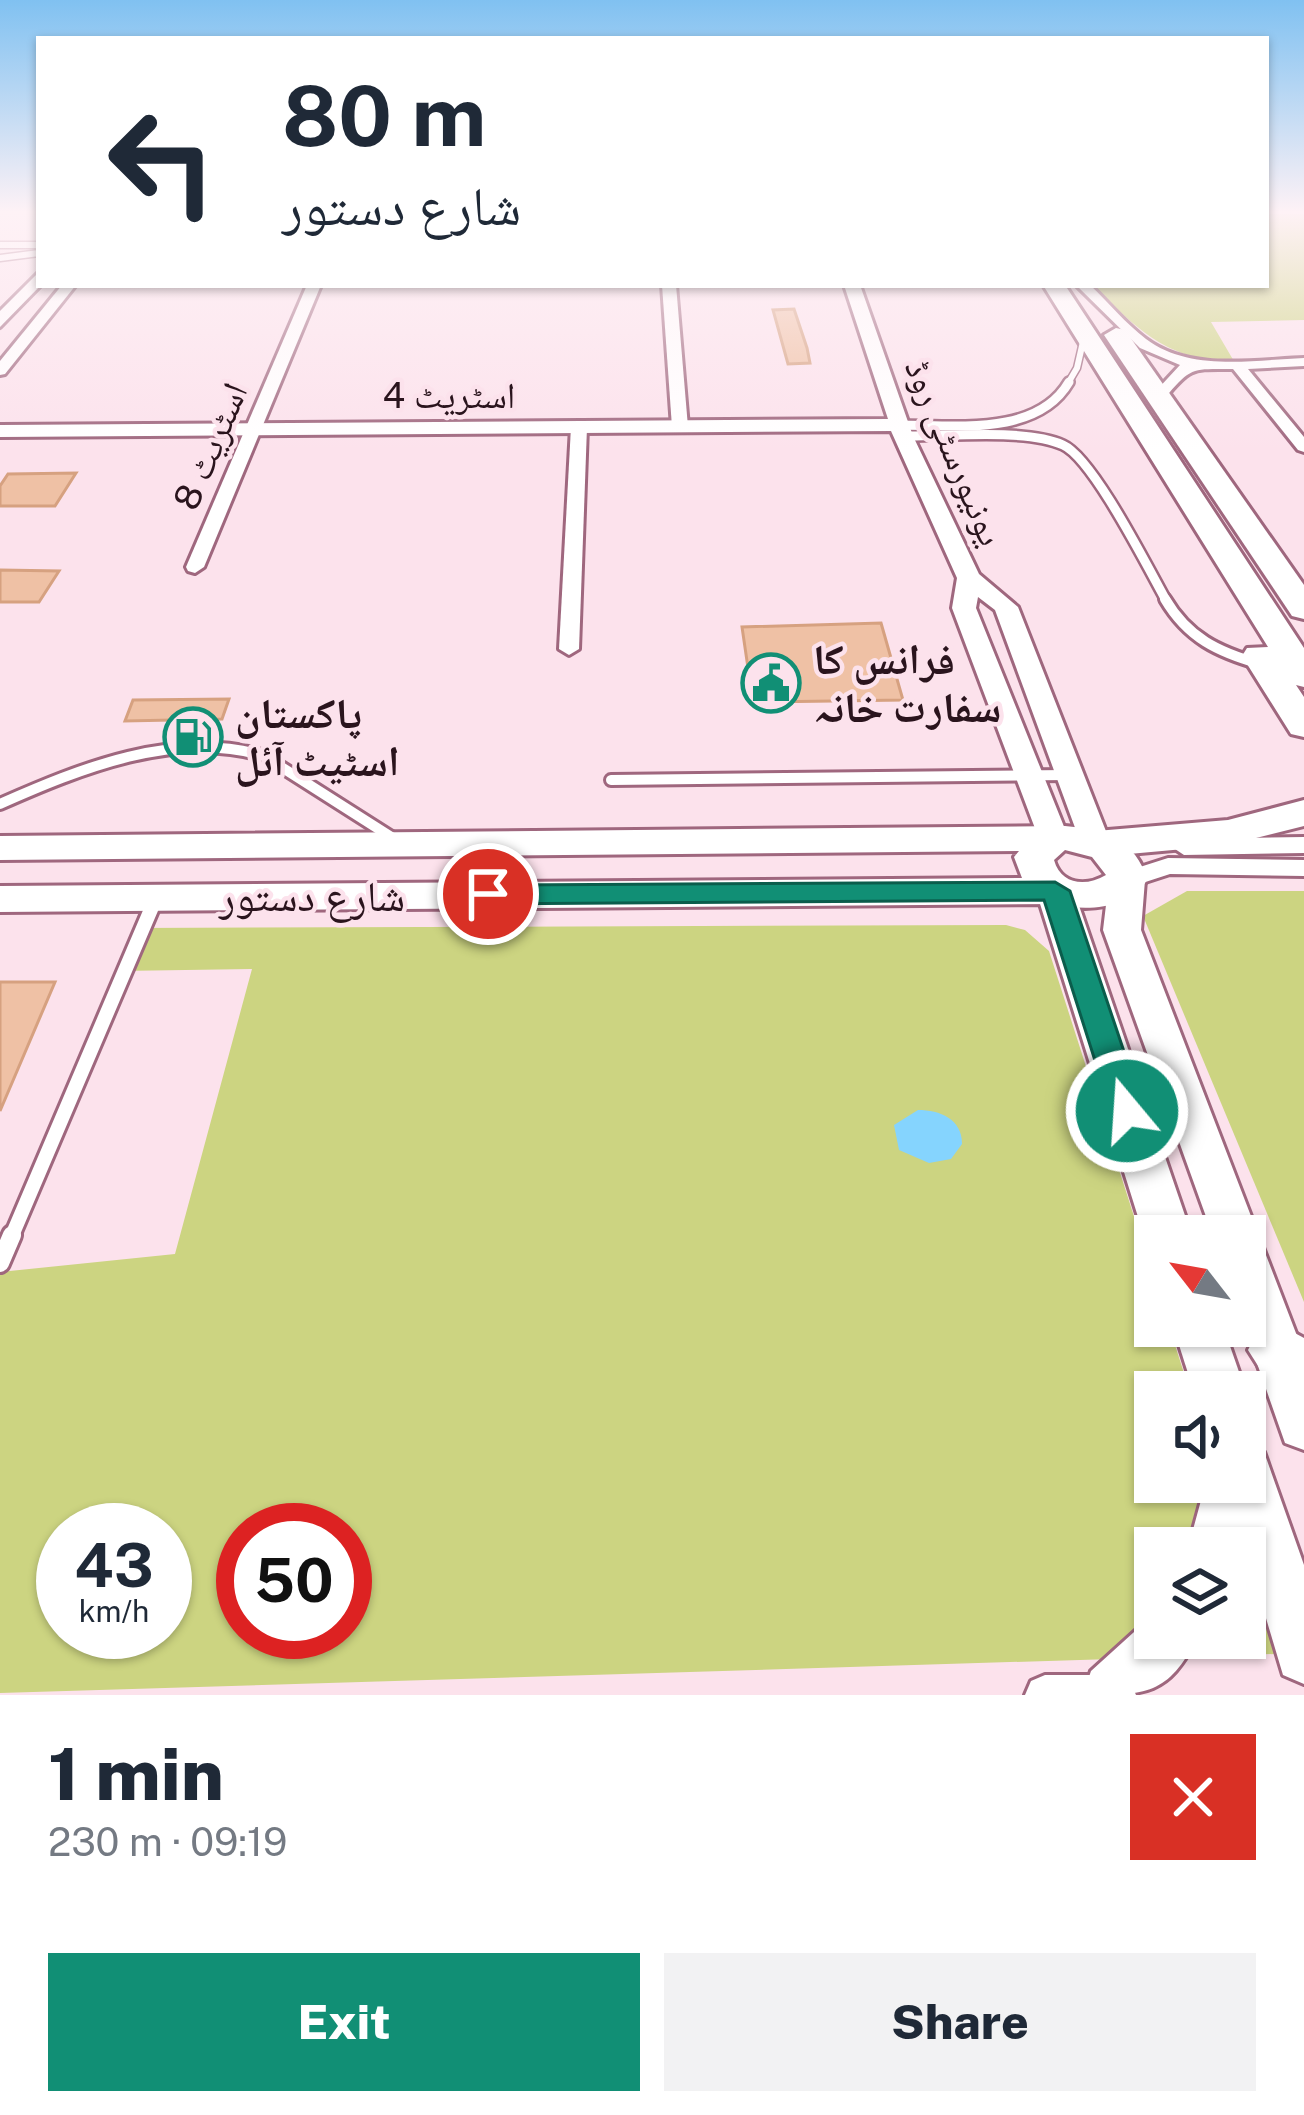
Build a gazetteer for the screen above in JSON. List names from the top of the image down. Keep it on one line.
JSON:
{"streets":{"main road":["شارع دستور"],"street":["اسٹریٹ 4","اسٹریٹ 8","یونیورسٹی روڈ"]},"crossings":[["اسٹریٹ 4","اسٹریٹ 8"],["اسٹریٹ 4","یونیورسٹی روڈ"],["یونیورسٹی روڈ","شارع دستور"]],"places":{"public building":["فرانس کا سفارت خانہ"],"fuel station":["پاکستان اسٹیٹ آئل"]},"north":"top left","page":{"turn":["80 m","شارع دستور"],"speed":"43 km/h","limit":"50","heading":["1 min","230 m · 09:19"],"buttons":["Exit","Share"]}}
